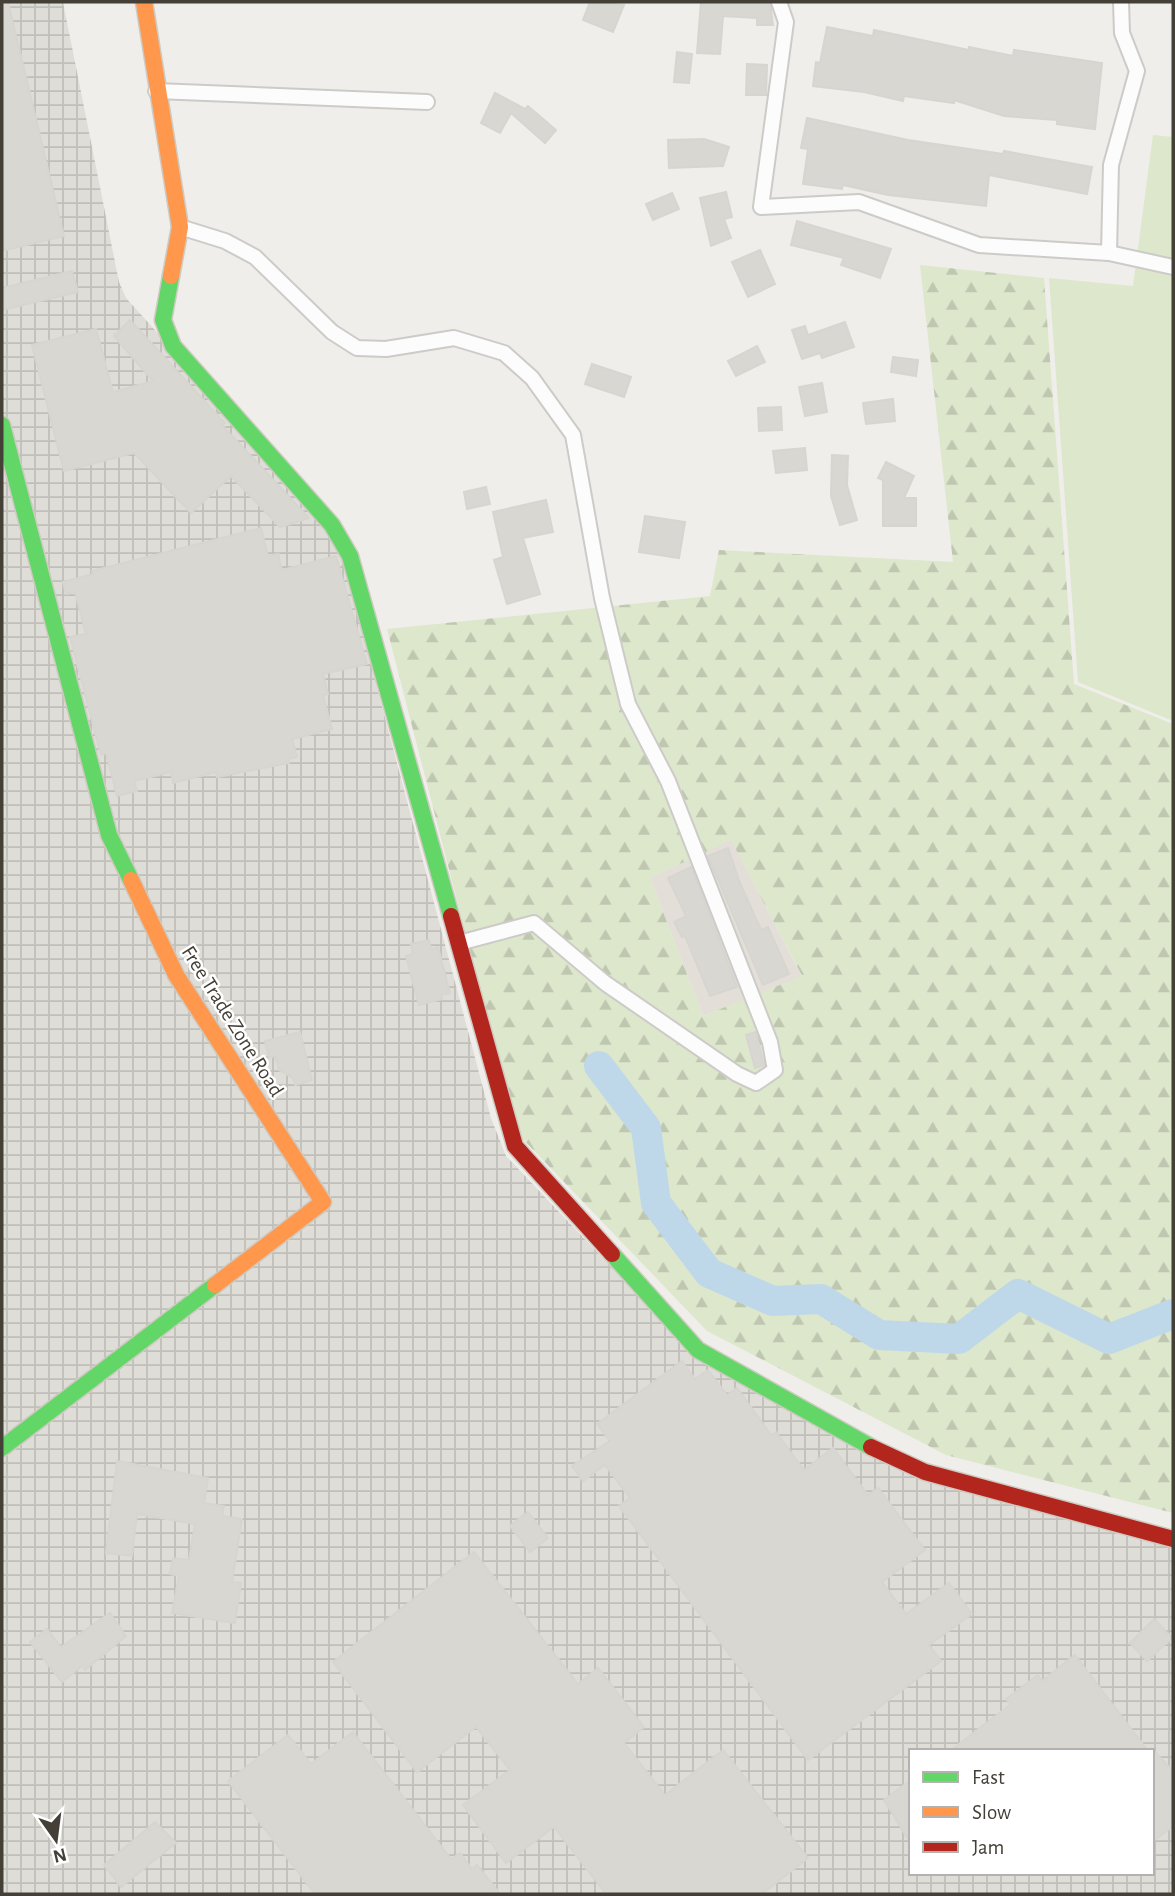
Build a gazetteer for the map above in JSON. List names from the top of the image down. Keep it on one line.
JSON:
{"streets":{"street":["Free Trade Zone Road"]},"legend":["Fast","Slow","Jam"],"north":"bottom"}
